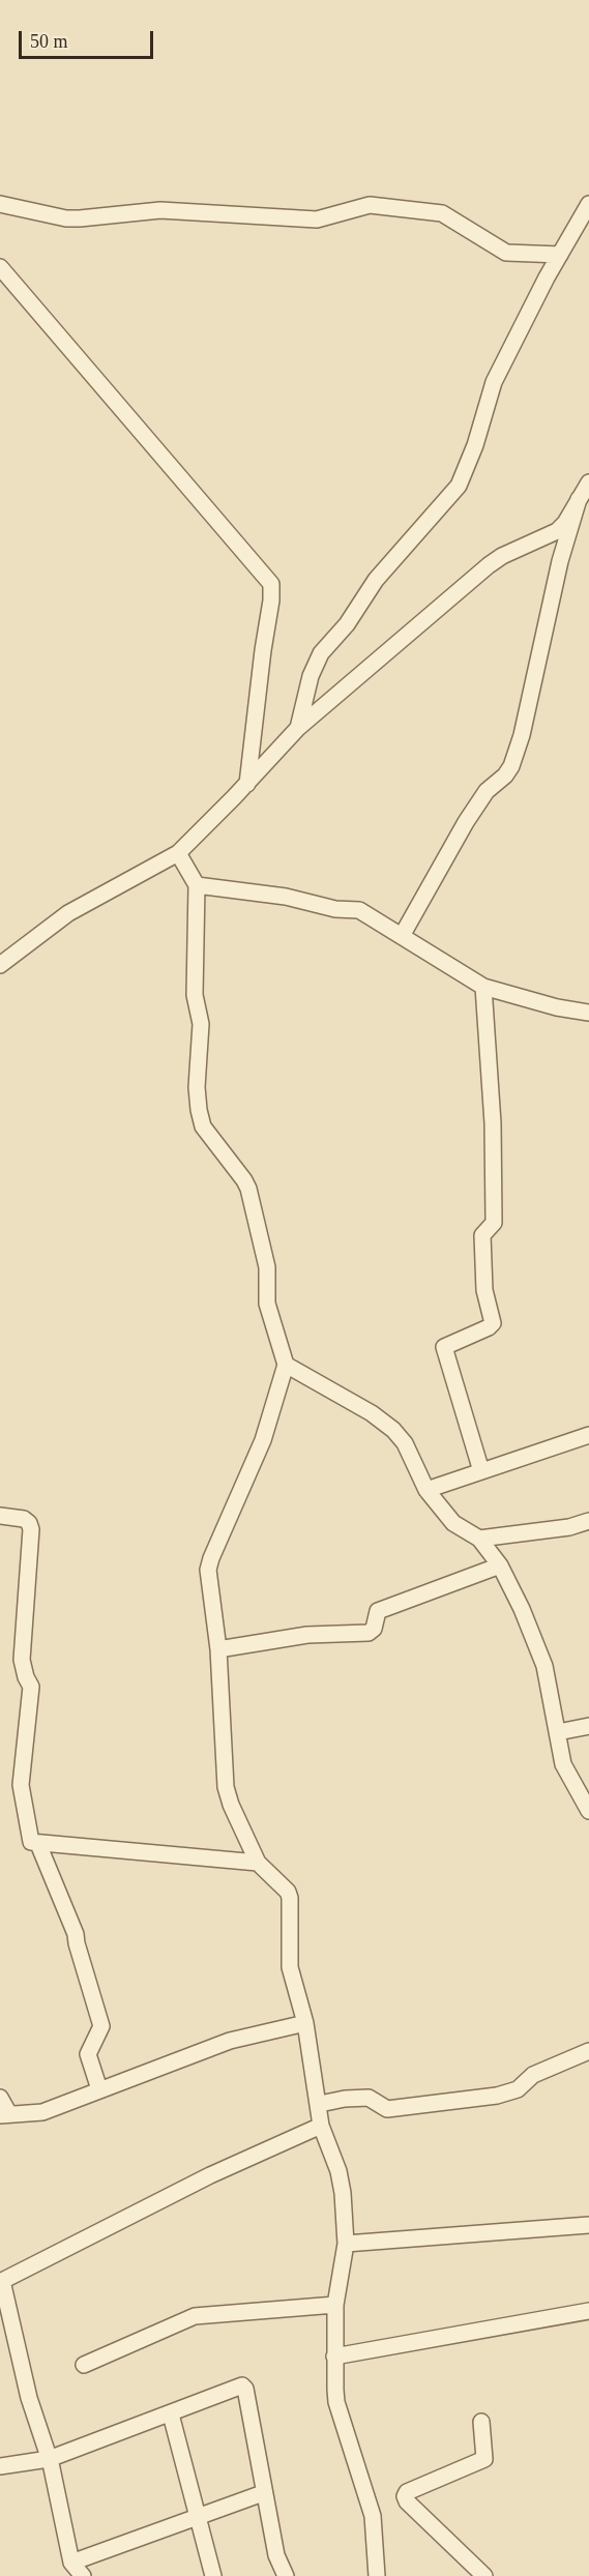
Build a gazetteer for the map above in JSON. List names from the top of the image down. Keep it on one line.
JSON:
{"scale_bar":"50 m"}
